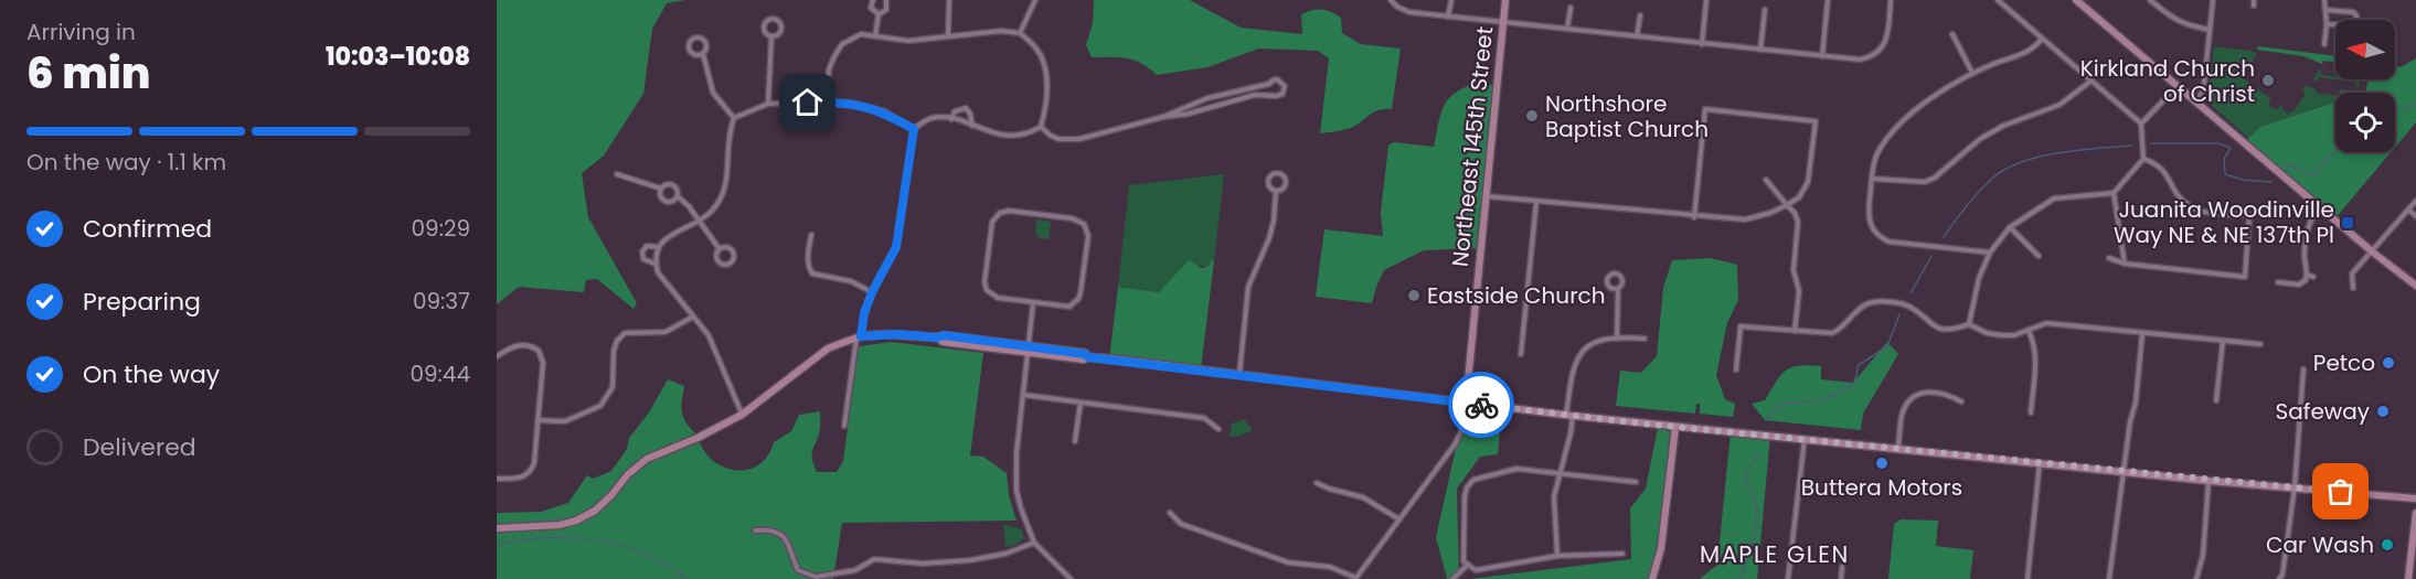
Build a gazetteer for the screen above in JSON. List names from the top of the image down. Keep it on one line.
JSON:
{"streets":{"main road":["Northeast 145th Street"]},"districts":["MAPLE GLEN"],"places":{"other":["Kirkland Church of Christ","Northshore Baptist Church","Eastside Church","Petco","Safeway","Buttera Motors","Car Wash"],"transit":["Juanita Woodinville Way NE & NE 137th Pl"]},"north":"left","page":{"heading":["6 min","Arriving in","10:03–10:08"],"bar":"On the way · 1.1 km","list":[["Confirmed","09:29"],["Preparing","09:37"],["On the way","09:44"],"Delivered"]}}
